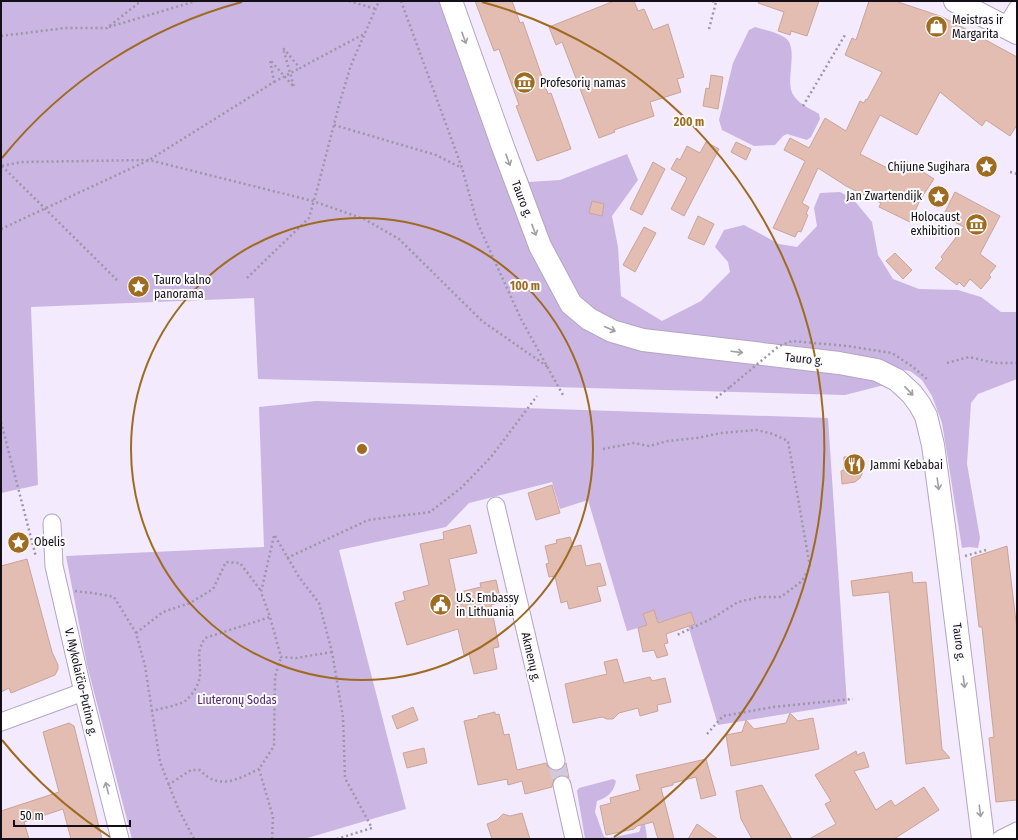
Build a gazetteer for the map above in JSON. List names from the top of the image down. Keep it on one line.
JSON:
{"streets":{"main road":["Tauro g."],"street":["Akmenų g.","V. Mykolaičio-Putino g."]},"one_way":["Tauro g.","V. Mykolaičio-Putino g."],"parks":["Liuteronų Sodas"],"places":{"shop":["Meistras ir Margarita"],"museum":["Profesorių namas","Holocaust exhibition"],"place":["Chijune Sugihara","Jan Zwartendijk","Tauro kalno panorama","Obelis"],"restaurant":["Jammi Kebabai"],"public building":["U.S. Embassy in Lithuania"]},"scale_bar":"50 m","rings":["200 m","100 m"]}
